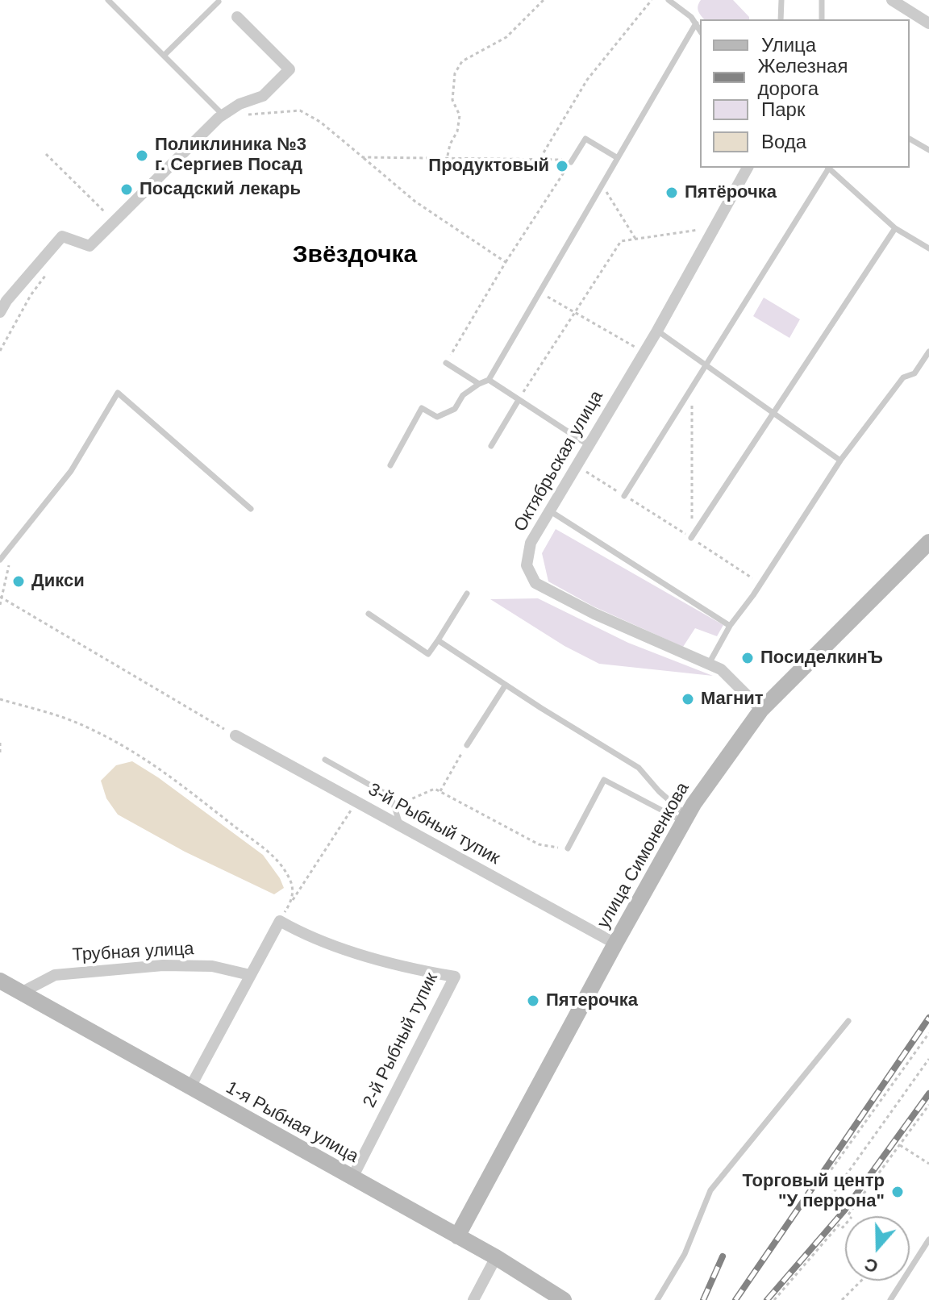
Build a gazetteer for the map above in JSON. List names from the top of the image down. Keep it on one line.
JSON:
{"streets":{"street":["Октябрьская улица","3-й Рыбный тупик","улица Симоненкова","Трубная улица","2-й Рыбный тупик","1-я Рыбная улица"]},"crossings":[["Октябрьская улица","улица Симоненкова"],["3-й Рыбный тупик","улица Симоненкова"],["улица Симоненкова","1-я Рыбная улица"],["Трубная улица","1-я Рыбная улица"],["2-й Рыбный тупик","1-я Рыбная улица"]],"districts":["Звёздочка"],"places":["Поликлиника №3 г. Сергиев Посад","Продуктовый","Посадский лекарь","Пятёрочка","Дикси","ПосиделкинЪ","Магнит","Пятерочка","Торговый центр \"У перрона\""],"legend":["Улица","Железная дорога","Парк","Вода"],"north":"bottom"}
